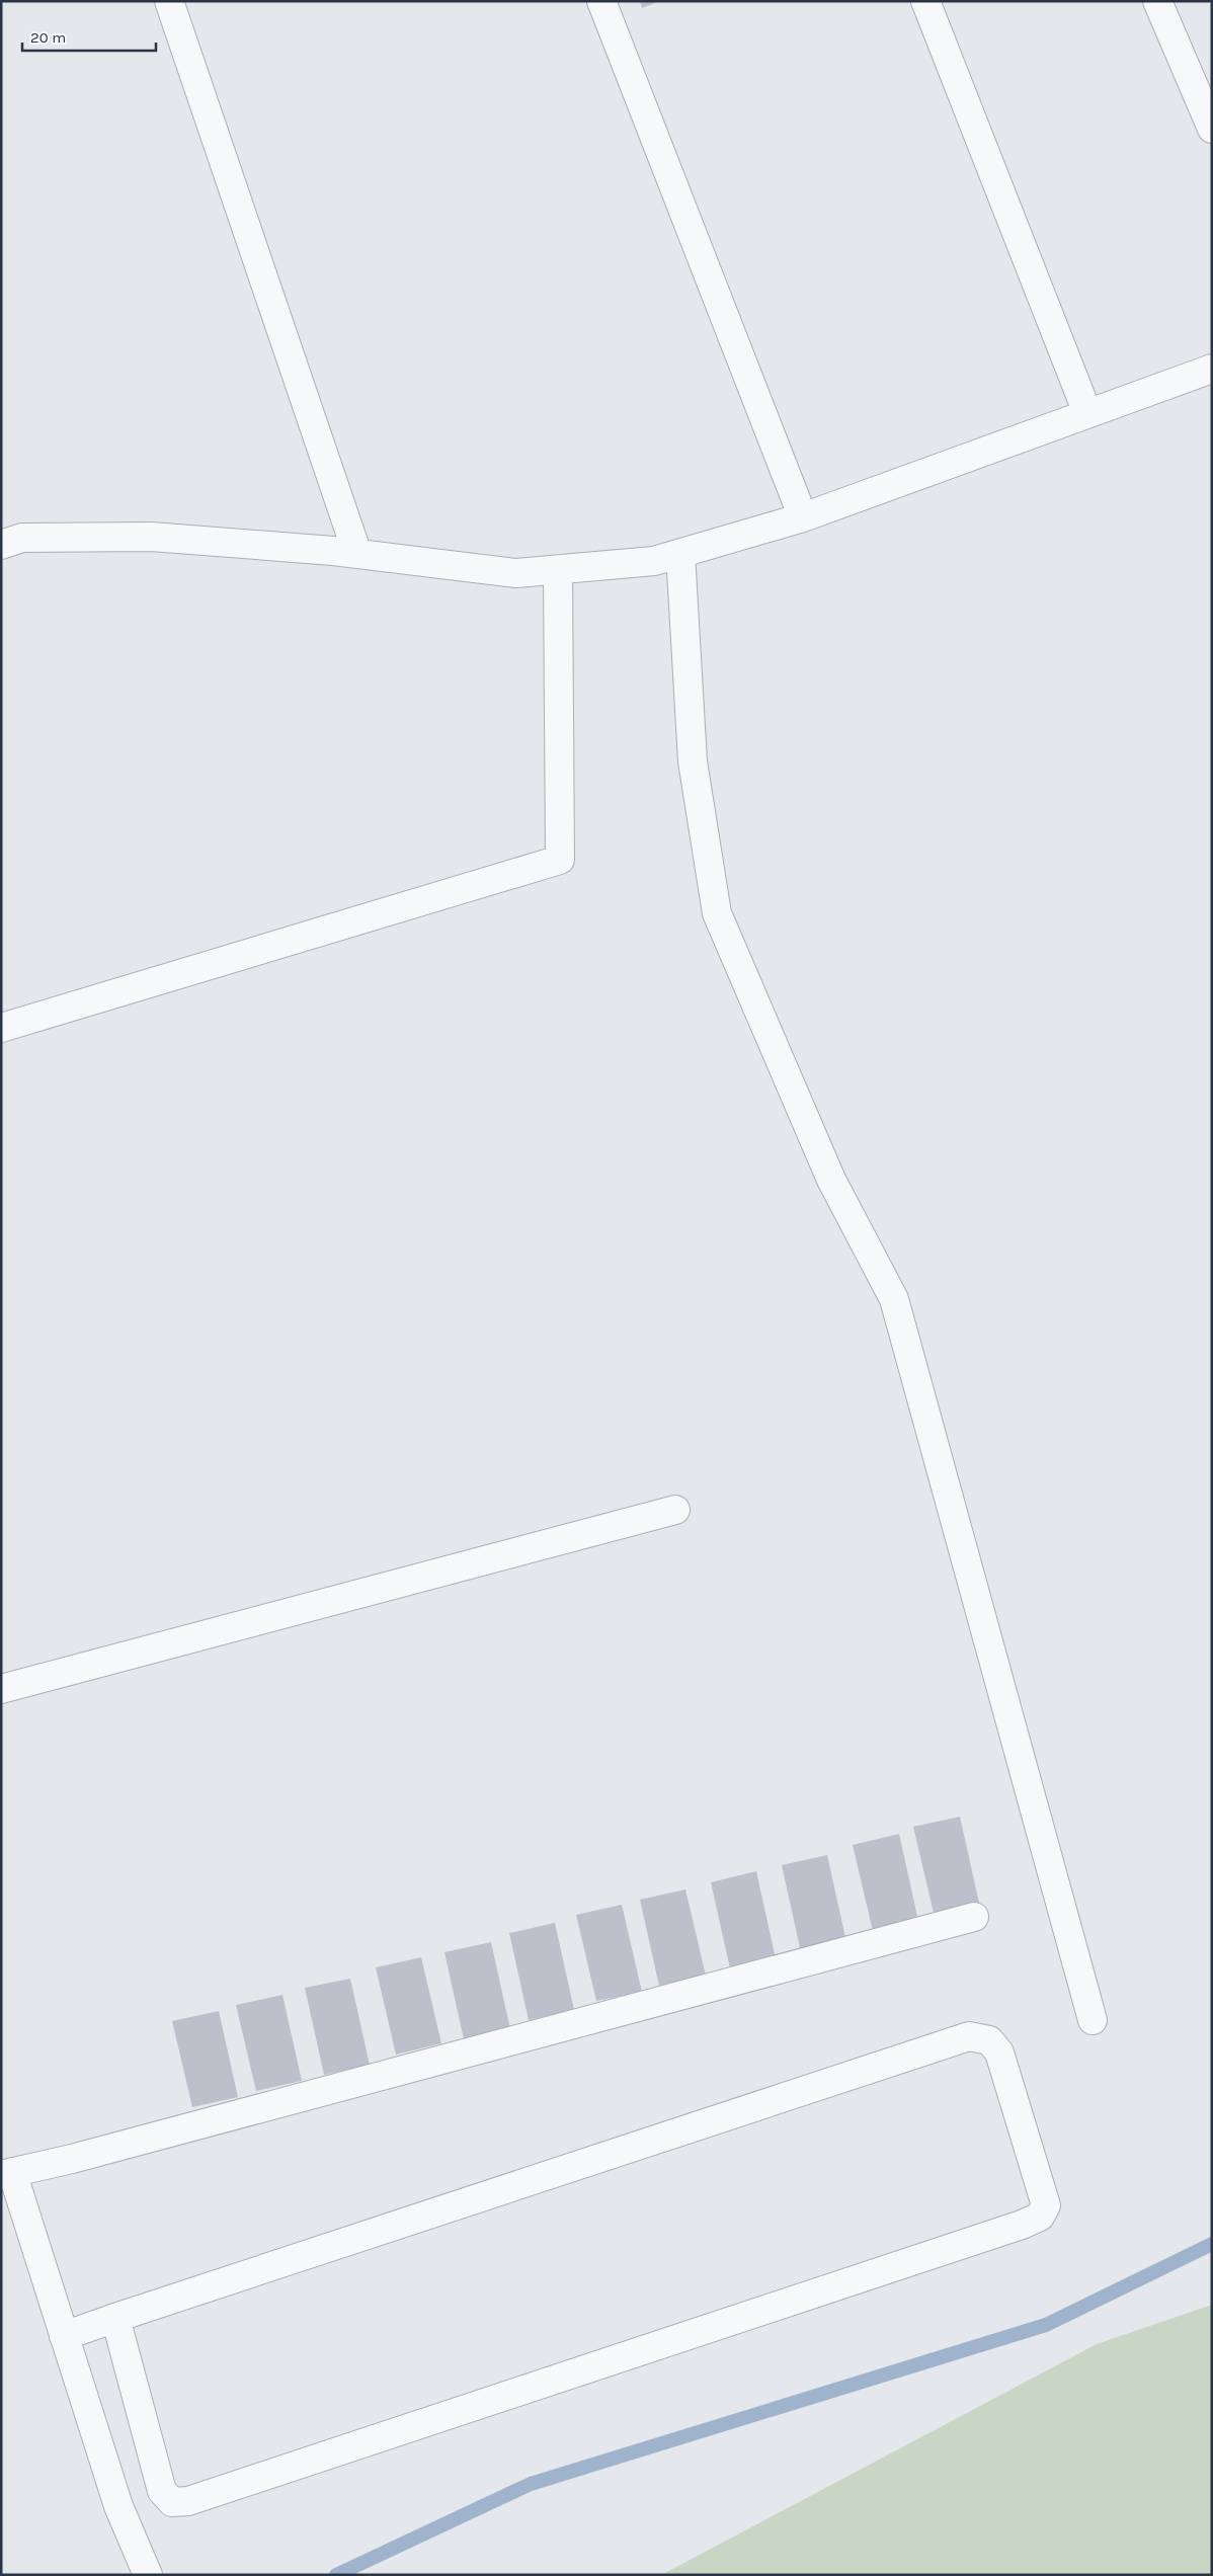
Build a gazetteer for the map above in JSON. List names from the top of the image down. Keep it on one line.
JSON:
{"scale_bar":"20 m"}
